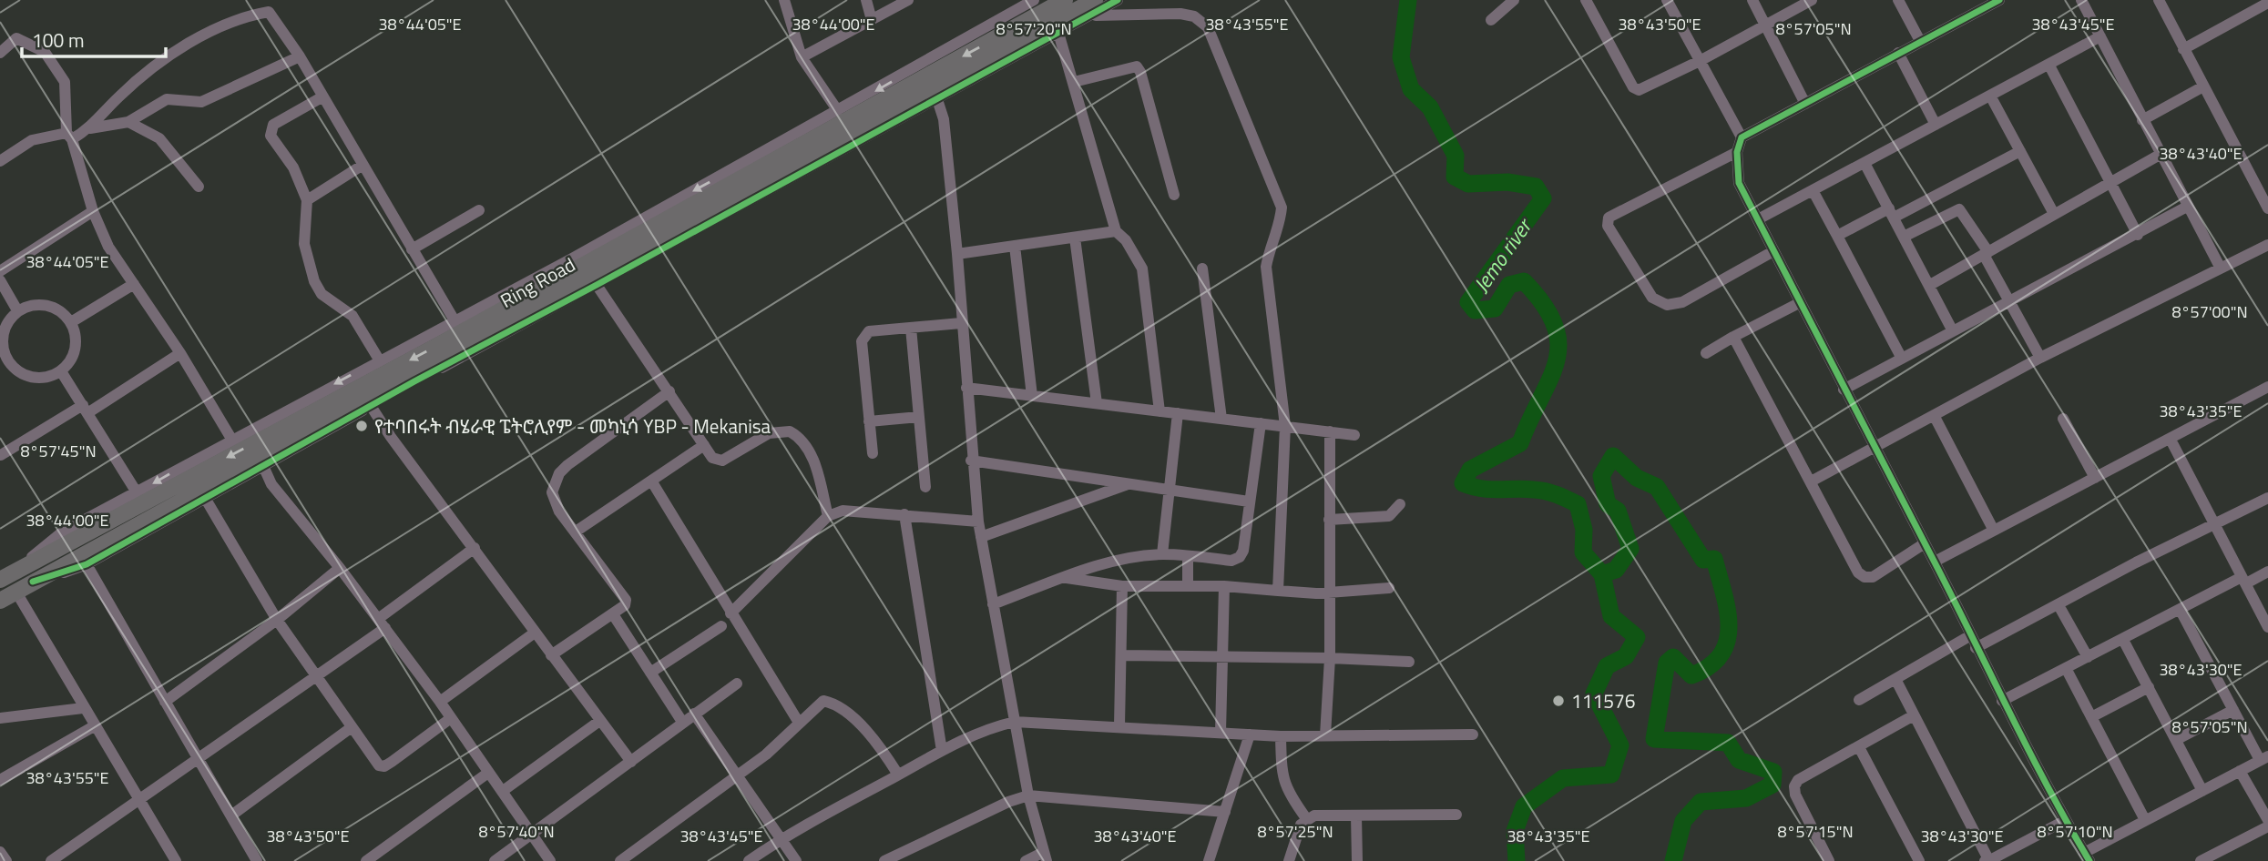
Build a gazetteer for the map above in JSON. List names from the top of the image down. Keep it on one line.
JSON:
{"streets":{"highway":["Ring Road"]},"water":["Jemo river"],"places":["የተባበሩት ብሄራዊ ፔትሮሊየም - መካኒሳ YBP - Mekanisa","111576"],"scale_bar":"100 m","coordinates":["38°44'00\"E","38°44'05\"E","38°43'55\"E","38°43'50\"E","38°43'45\"E","8°57'20\"N","8°57'05\"N","38°43'40\"E","8°57'00\"N","38°43'35\"E","8°57'45\"N","38°43'30\"E","8°57'40\"N","8°57'25\"N","8°57'15\"N","8°57'10\"N"]}
